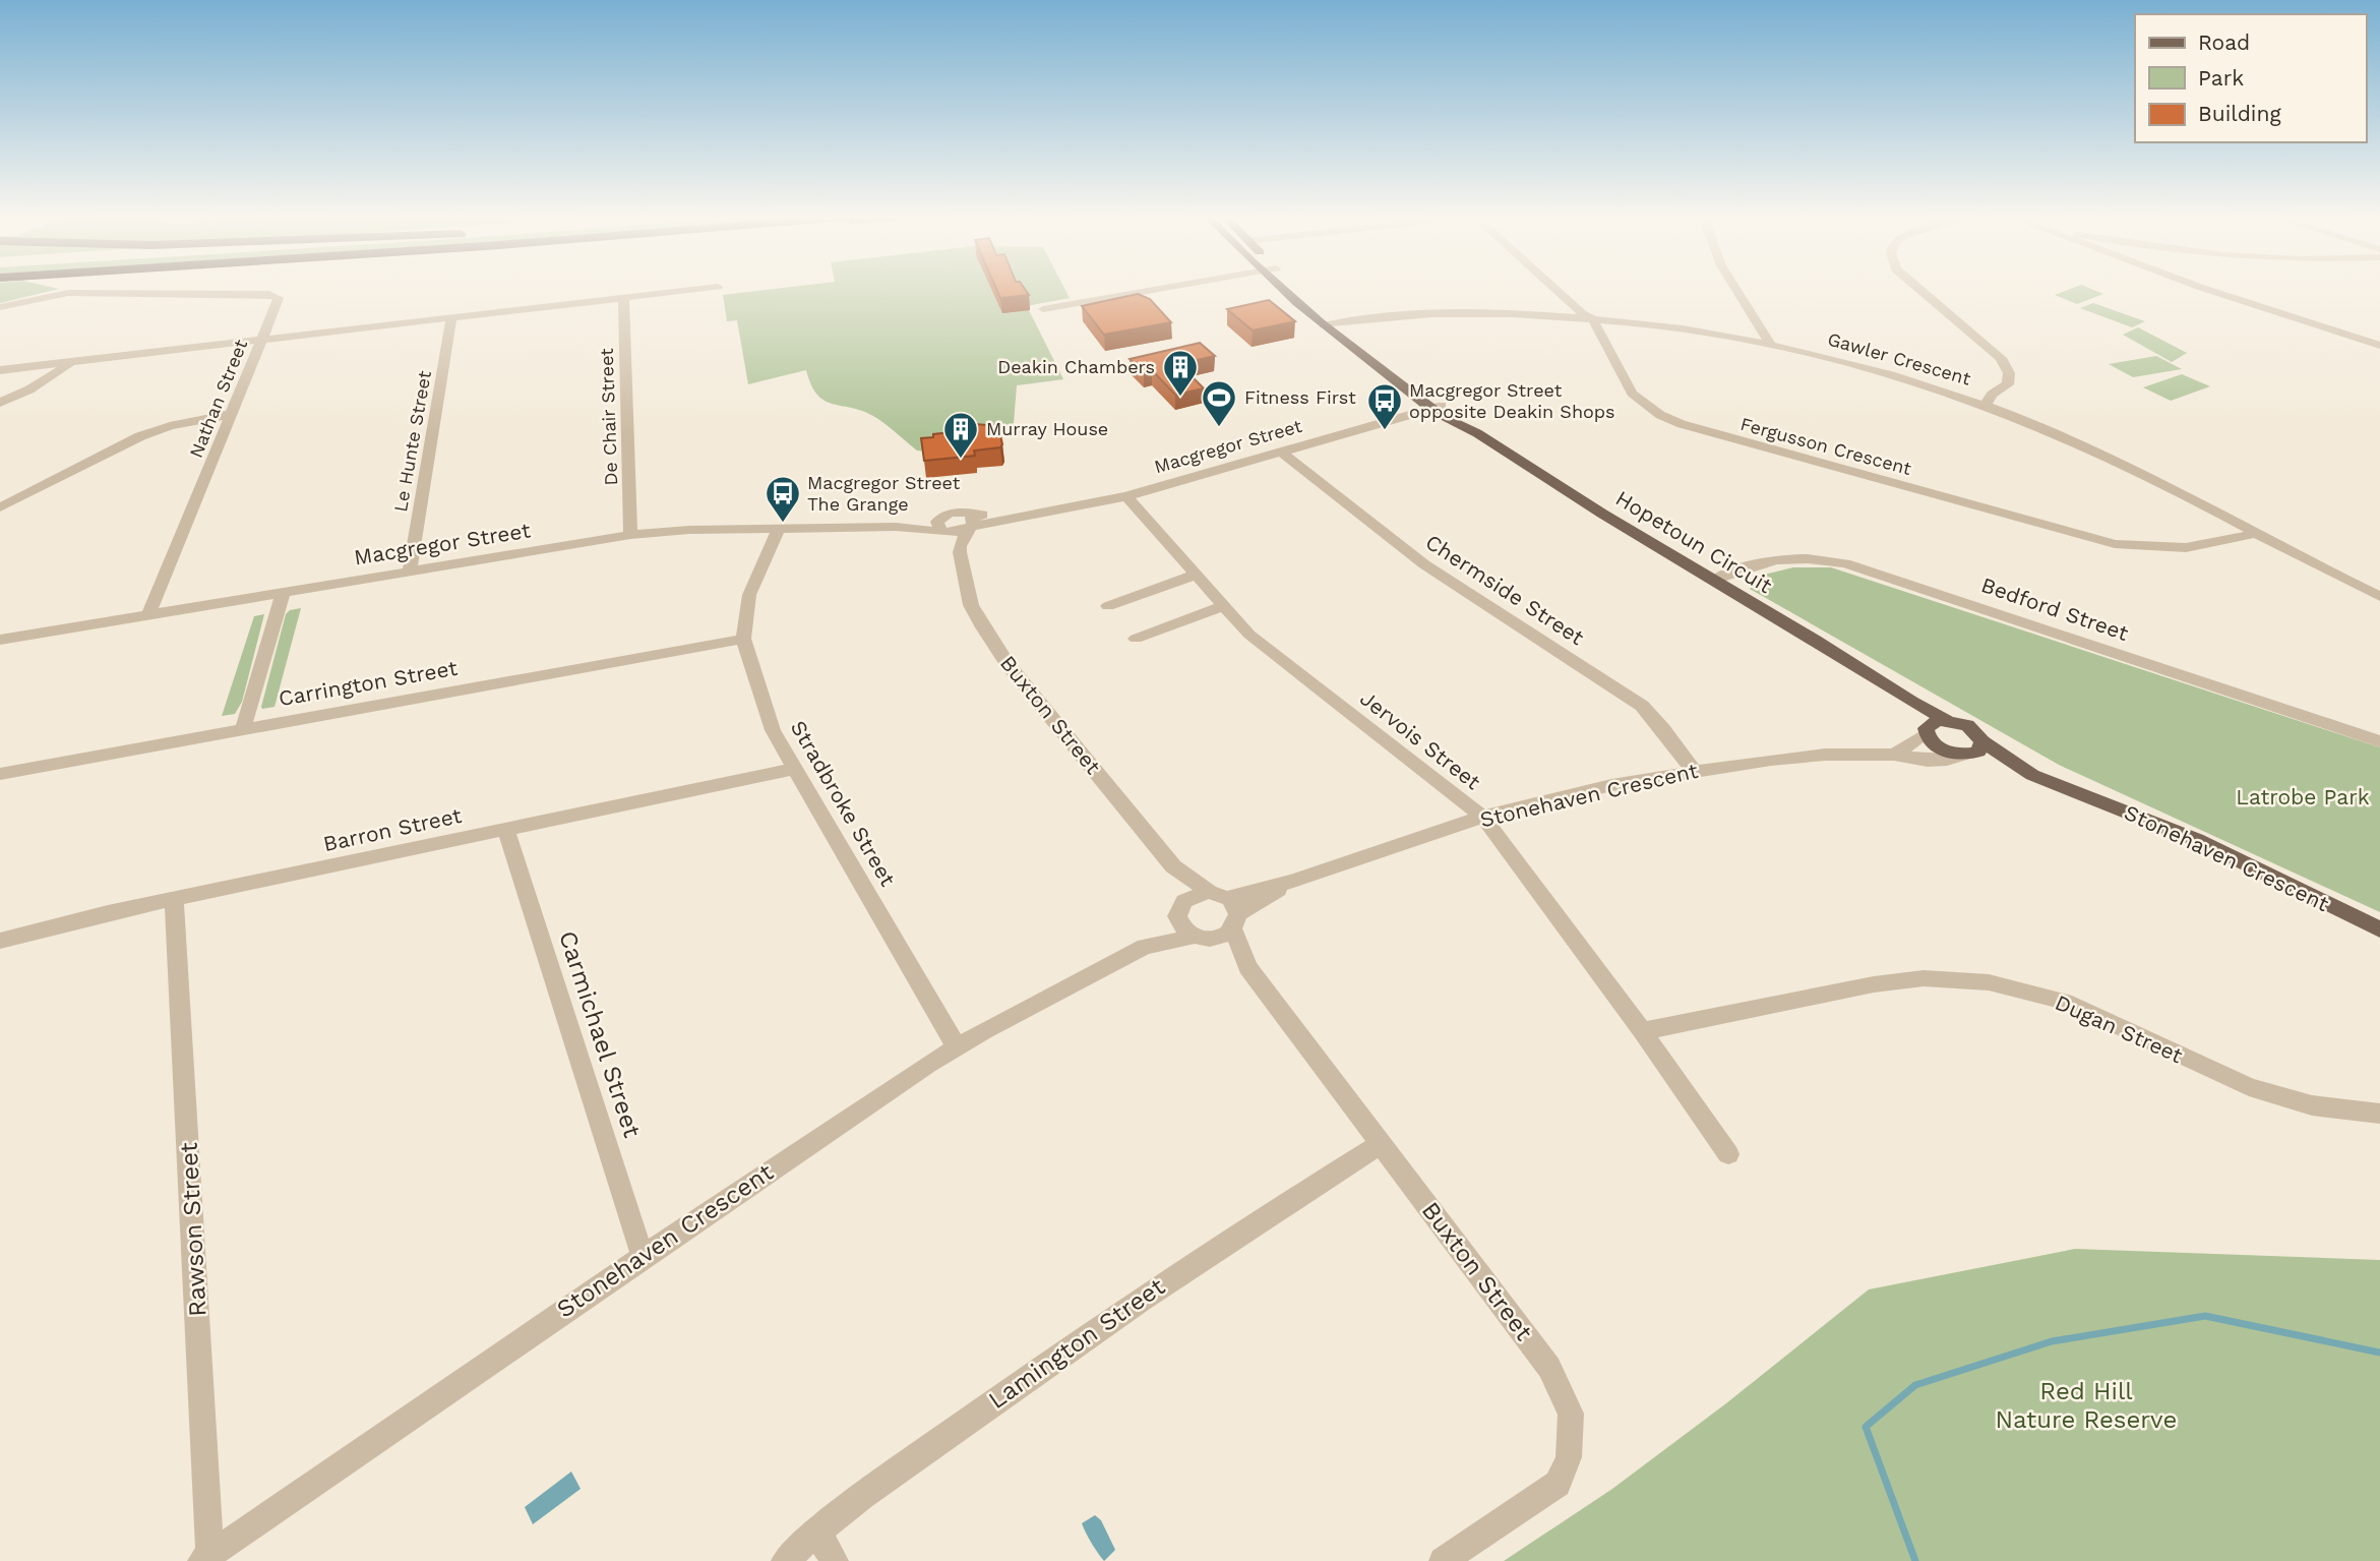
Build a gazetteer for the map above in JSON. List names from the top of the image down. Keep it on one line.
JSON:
{"streets":{"main road":["Hopetoun Circuit","Stonehaven Crescent"],"street":["Gawler Crescent","Nathan Street","De Chair Street","Le Hunte Street","Macgregor Street","Fergusson Crescent","Chermside Street","Bedford Street","Carrington Street","Buxton Street","Jervois Street","Stradbroke Street","Barron Street","Dugan Street","Carmichael Street","Rawson Street","Lamington Street"]},"crossings":[["Gawler Crescent","Fergusson Crescent"],["Gawler Crescent","Hopetoun Circuit"],["Nathan Street","Macgregor Street"],["De Chair Street","Macgregor Street"],["Le Hunte Street","Macgregor Street"],["Macgregor Street","Hopetoun Circuit"],["Macgregor Street","Chermside Street"],["Macgregor Street","Jervois Street"],["Macgregor Street","Stradbroke Street"],["Hopetoun Circuit","Bedford Street"],["Hopetoun Circuit","Stonehaven Crescent"],["Chermside Street","Stonehaven Crescent"],["Carrington Street","Stradbroke Street"],["Buxton Street","Stonehaven Crescent"],["Buxton Street","Lamington Street"],["Jervois Street","Stonehaven Crescent"],["Jervois Street","Dugan Street"],["Stonehaven Crescent","Stradbroke Street"],["Stonehaven Crescent","Carmichael Street"],["Stonehaven Crescent","Rawson Street"],["Stradbroke Street","Barron Street"],["Barron Street","Carmichael Street"],["Barron Street","Rawson Street"]],"parks":["Latrobe Park","Red Hill Nature Reserve"],"places":{"building":["Deakin Chambers","Murray House"],"sports":["Fitness First"],"bus stop":["Macgregor Street opposite Deakin Shops","Macgregor Street The Grange"]},"legend":["Road","Park","Building"]}
